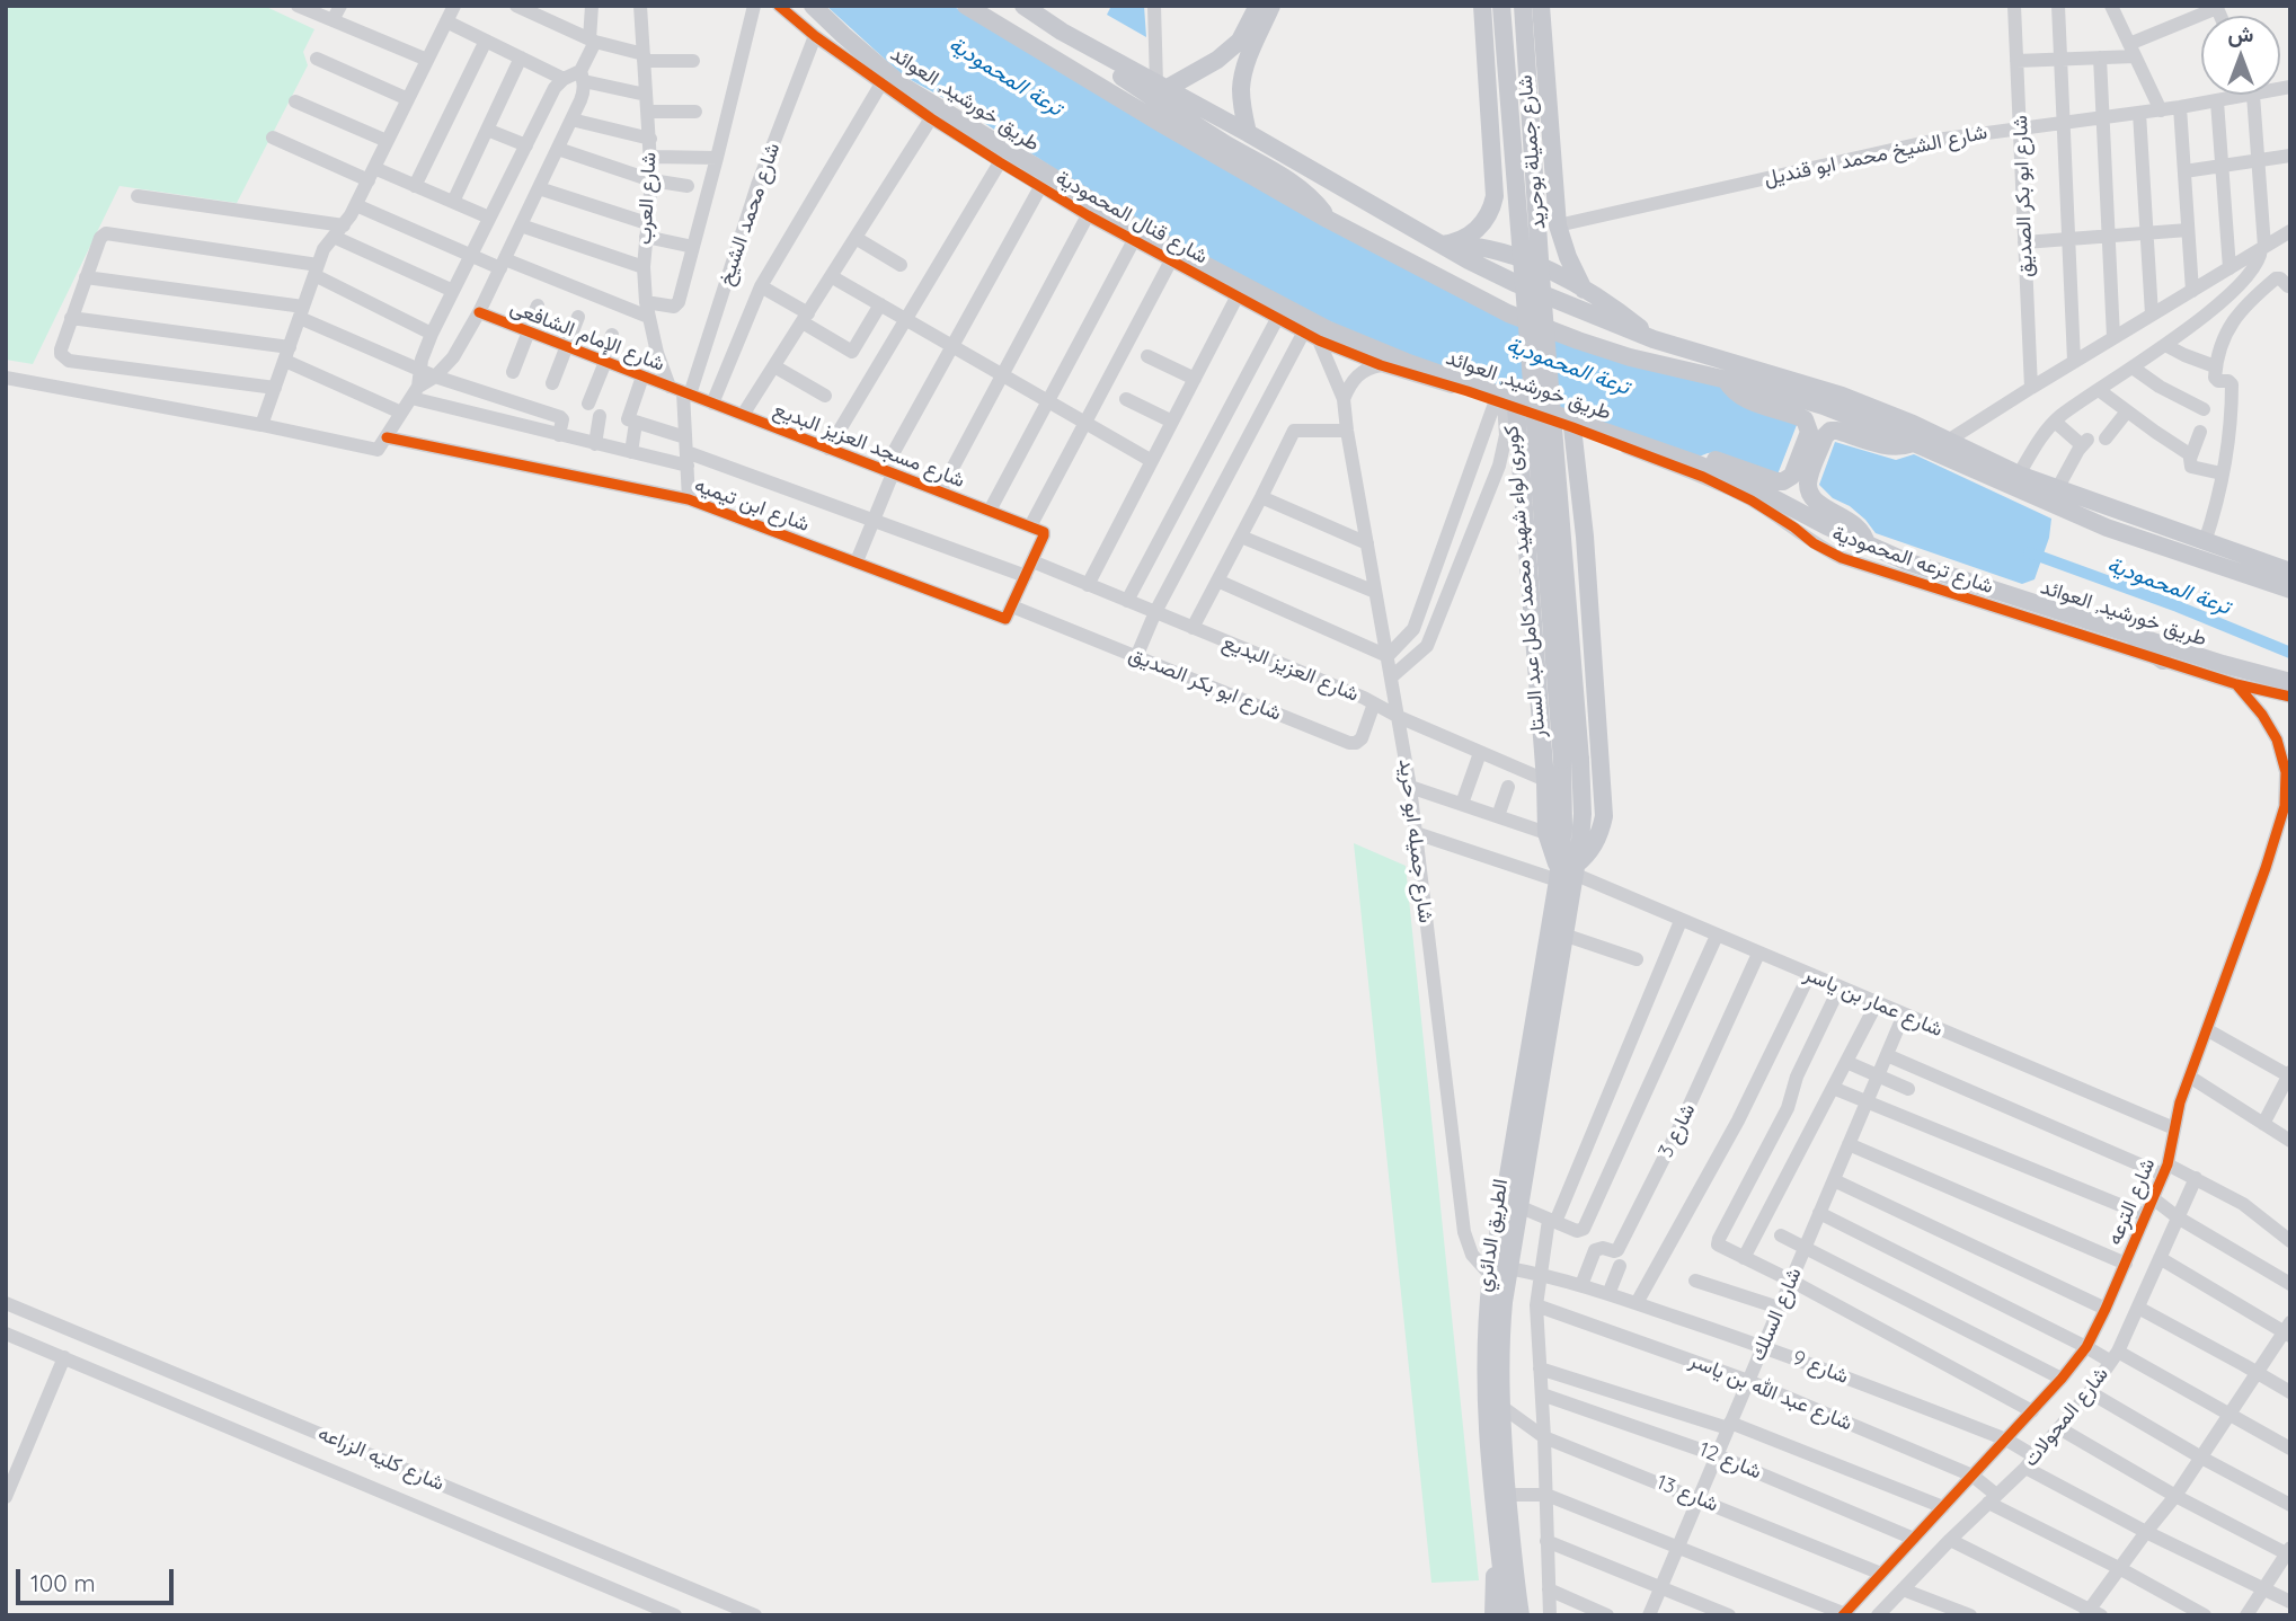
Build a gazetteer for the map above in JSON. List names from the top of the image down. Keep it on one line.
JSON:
{"streets":{"main road":["طريق خورشيد, العوائد","شارع جميلة بوحريد","كوبرى لواء شهيد محمد كامل عبد الستار","الطريق الدائري"],"street":["شارع الشيخ محمد ابو قنديل","شارع ابو بكر الصديق","شارع العرب","شارع محمد الشيخ","شارع قنال المحمودية","شارع الإمام الشافعى","شارع مسجد العزيز البديع","شارع ابن تيميه","شارع ترعه المحمودية","شارع العزيز البديع","شارع جميله ابو حريد","شارع عمار بن ياسر","شارع 3","شارع الترعه","شارع السلك","شارع 9","شارع عبد الله بن ياسر","شارع المحولات","شارع كليه الزراعه","شارع 12","شارع 13"]},"crossings":[["شارع جميلة بوحريد","شارع الشيخ محمد ابو قنديل"],["شارع الشيخ محمد ابو قنديل","شارع ابو بكر الصديق"],["شارع ابو بكر الصديق","شارع ابن تيميه"],["شارع ابو بكر الصديق","شارع العزيز البديع"],["شارع العرب","شارع محمد الشيخ"],["شارع العرب","شارع الإمام الشافعى"],["شارع العرب","شارع مسجد العزيز البديع"],["شارع العرب","شارع ابن تيميه"],["شارع العرب","شارع العزيز البديع"],["شارع محمد الشيخ","شارع قنال المحمودية"],["شارع محمد الشيخ","شارع الإمام الشافعى"],["شارع محمد الشيخ","شارع مسجد العزيز البديع"],["شارع قنال المحمودية","شارع ترعه المحمودية"],["شارع قنال المحمودية","شارع جميله ابو حريد"],["شارع الإمام الشافعى","شارع مسجد العزيز البديع"],["شارع ترعه المحمودية","شارع جميله ابو حريد"],["شارع ترعه المحمودية","شارع الترعه"],["كوبرى لواء شهيد محمد كامل عبد الستار","شارع عمار بن ياسر"],["كوبرى لواء شهيد محمد كامل عبد الستار","الطريق الدائري"],["شارع العزيز البديع","شارع جميله ابو حريد"],["شارع جميله ابو حريد","شارع عمار بن ياسر"],["شارع جميله ابو حريد","الطريق الدائري"],["شارع جميله ابو حريد","شارع 9"],["شارع عمار بن ياسر","شارع 3"],["شارع عمار بن ياسر","شارع الترعه"],["شارع عمار بن ياسر","الطريق الدائري"],["شارع عمار بن ياسر","شارع السلك"],["شارع 3","شارع 9"],["شارع الترعه","شارع 9"],["شارع الترعه","شارع عبد الله بن ياسر"],["شارع الترعه","شارع 12"],["شارع الترعه","شارع 13"],["الطريق الدائري","شارع 9"],["الطريق الدائري","شارع 13"],["شارع السلك","شارع 9"],["شارع السلك","شارع عبد الله بن ياسر"],["شارع السلك","شارع 12"],["شارع السلك","شارع 13"],["شارع 9","شارع المحولات"],["شارع عبد الله بن ياسر","شارع المحولات"]],"water":["ترعة المحمودية"],"scale_bar":"100 m","north":"top"}
